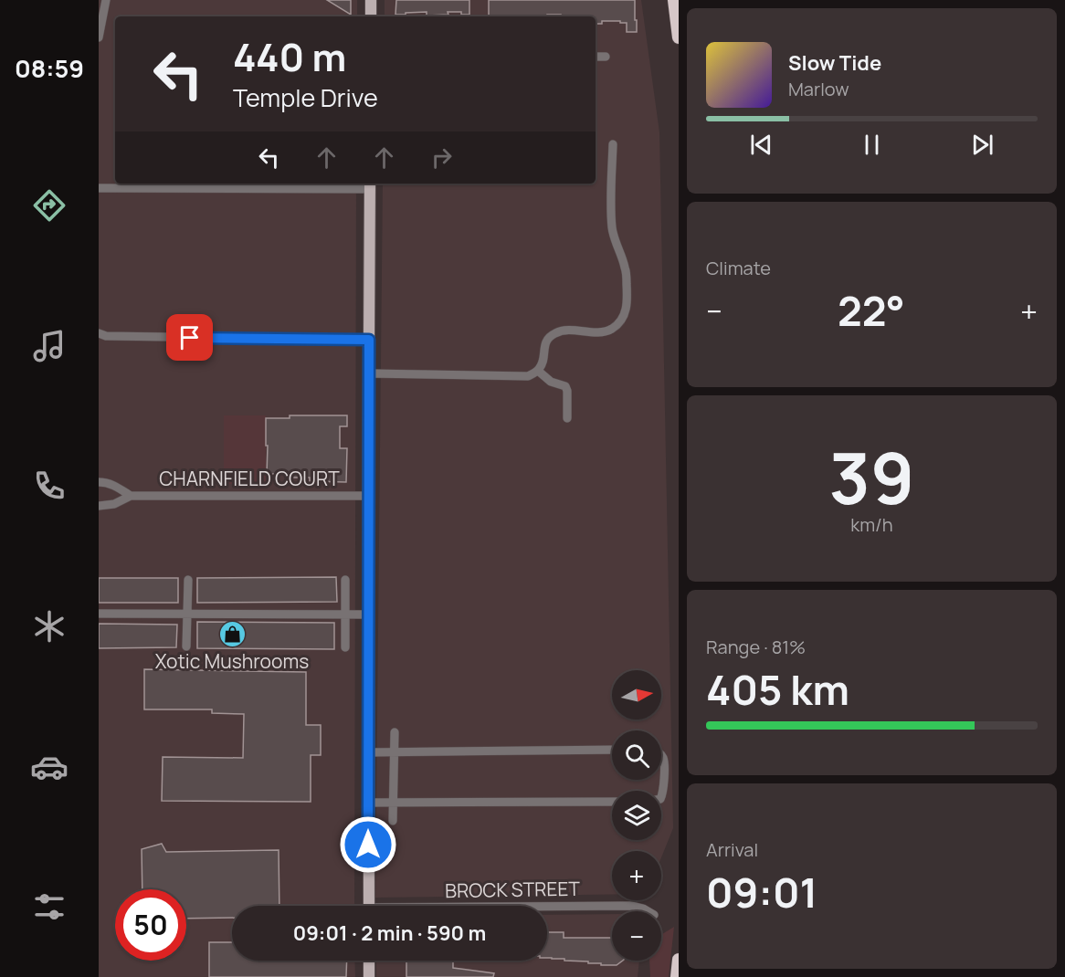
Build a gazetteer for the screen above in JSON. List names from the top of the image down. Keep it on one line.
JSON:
{"streets":{"street":["CHARNFIELD COURT","BROCK STREET"]},"places":{"shop":["Xotic Mushrooms"]},"north":"right","page":{"tabs":"08:59","turn":["440 m","Temple Drive"],"song":["Slow Tide","Marlow"],"tile":["Climate",["39","km/h"],["Range · 81%","405 km"],["Arrival","09:01"]],"heat":["−","22°","+"],"map_buttons":["+","−"],"limit":"50","trip":"09:01 · 2 min · 590 m"}}
